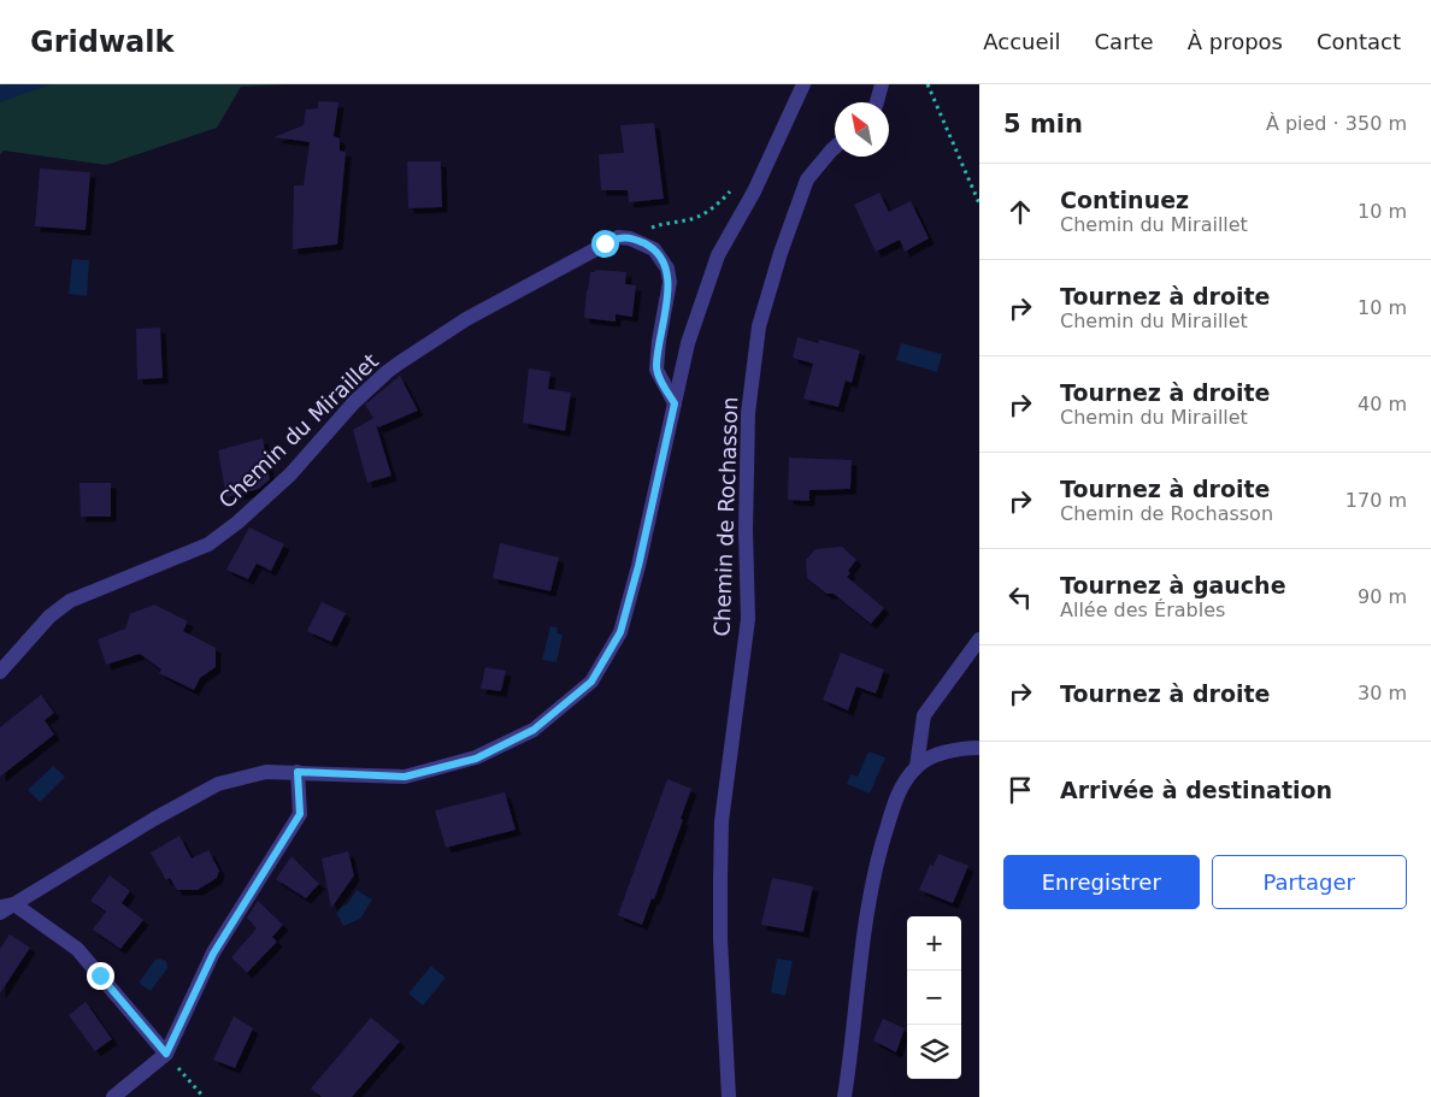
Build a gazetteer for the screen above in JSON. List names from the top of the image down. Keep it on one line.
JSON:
{"streets":{"street":["Chemin du Miraillet","Chemin de Rochasson"]},"north":"top left","page":{"header":"Gridwalk","nav":["Accueil","Carte","À propos","Contact"],"heading":["5 min","À pied · 350 m"],"list":[["Continuez","Chemin du Miraillet","10 m"],["Tournez à droite","Chemin du Miraillet","10 m"],["Tournez à droite","Chemin du Miraillet","40 m"],["Tournez à droite","Chemin de Rochasson","170 m"],["Tournez à gauche","Allée des Érables","90 m"],["Tournez à droite","30 m"],"Arrivée à destination"],"buttons":["Enregistrer","Partager"],"map_buttons":["+","−"]}}
